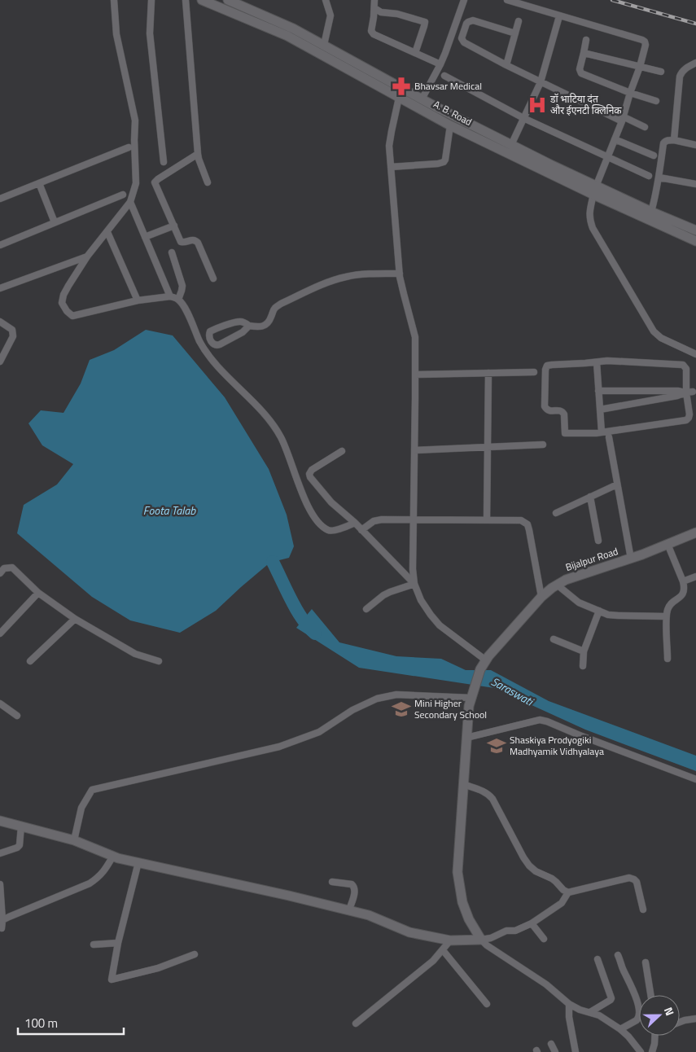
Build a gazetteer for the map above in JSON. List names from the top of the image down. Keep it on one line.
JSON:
{"streets":{"main road":["A. B. Road","Bijalpur Road"]},"water":["Foota Talab","Saraswati"],"places":{"pharmacy":["Bhavsar Medical"],"hospital":["डॉ भाटिया दंत और ईएनटी क्लिनिक"],"school or university":["Mini Higher Secondary School","Shaskiya Prodyogiki Madhyamik Vidhyalaya"]},"scale_bar":"100 m","north":"right"}
